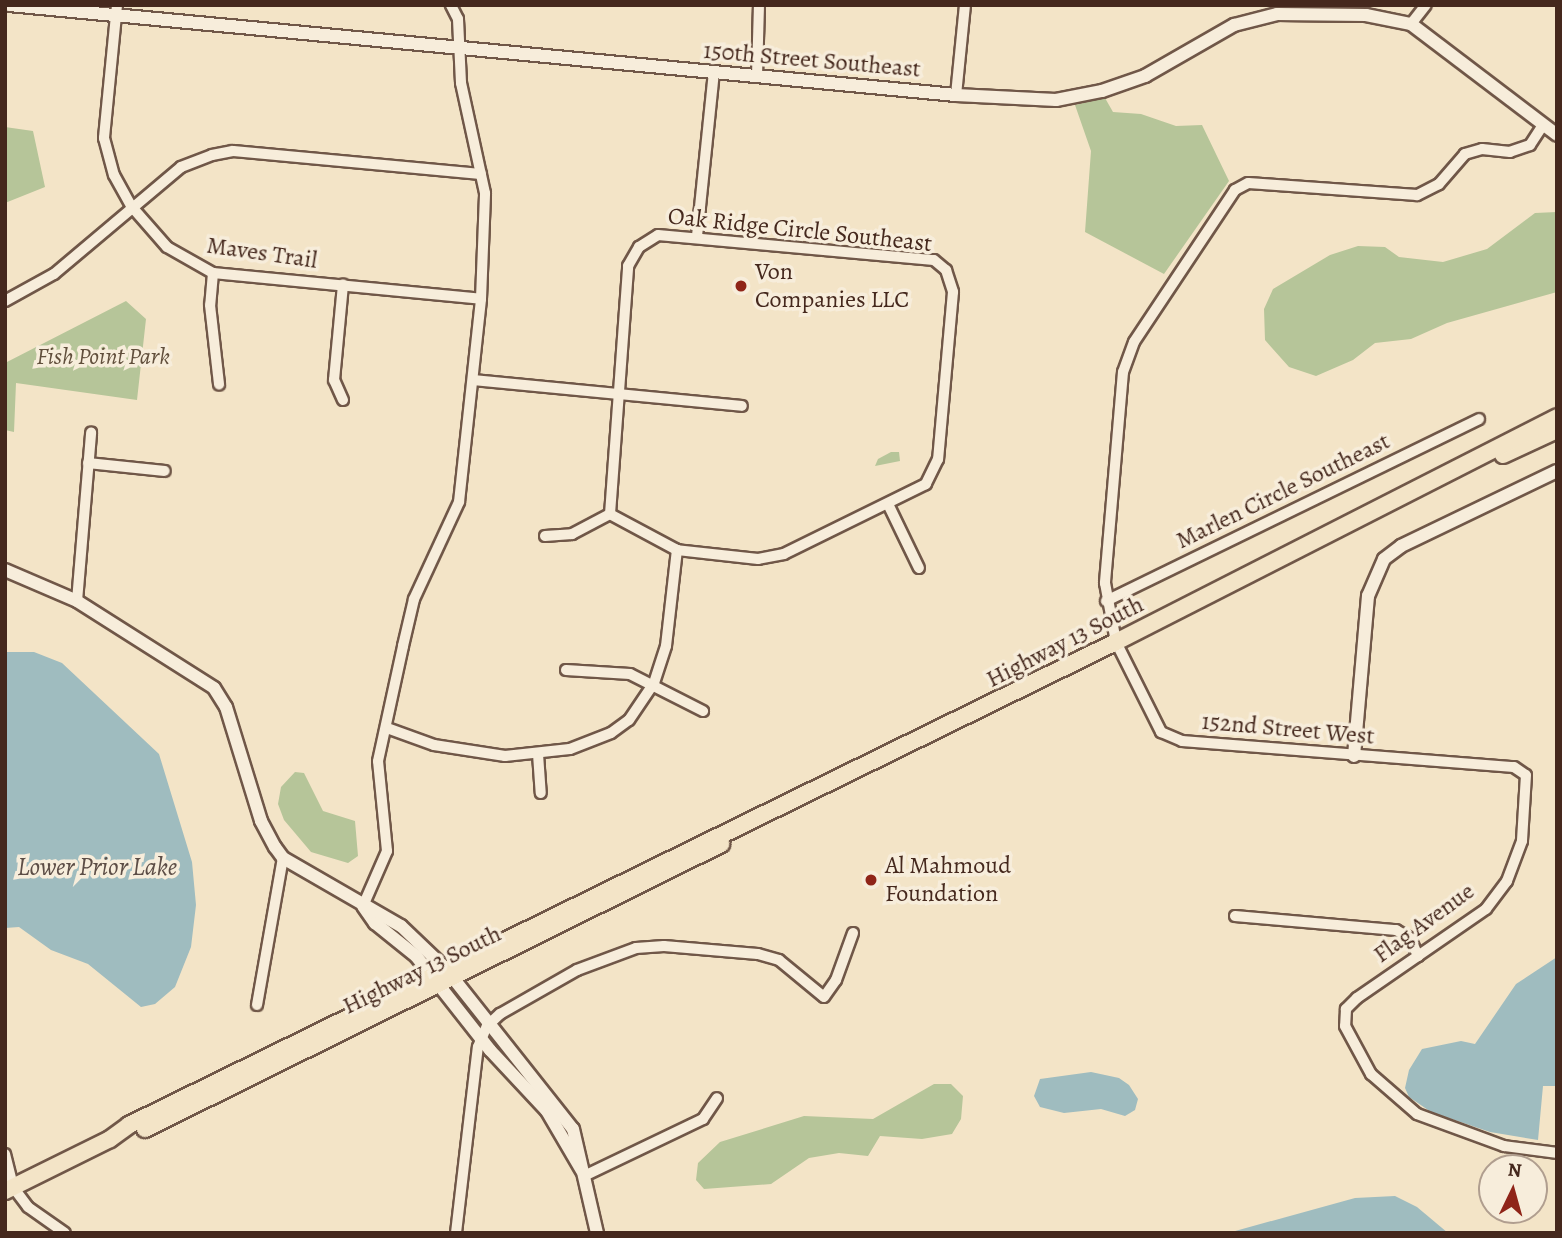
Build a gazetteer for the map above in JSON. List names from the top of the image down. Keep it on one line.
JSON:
{"streets":{"main road":["Highway 13 South"],"street":["150th Street Southeast","Oak Ridge Circle Southeast","Maves Trail","Marlen Circle Southeast","152nd Street West","Flag Avenue"]},"crossings":[["150th Street Southeast","Maves Trail"],["150th Street Southeast","152nd Street West"],["Marlen Circle Southeast","152nd Street West"],["Highway 13 South","152nd Street West"],["152nd Street West","Flag Avenue"]],"water":["Lower Prior Lake"],"parks":["Fish Point Park"],"places":["Von Companies LLC","Al Mahmoud Foundation"],"north":"top"}
